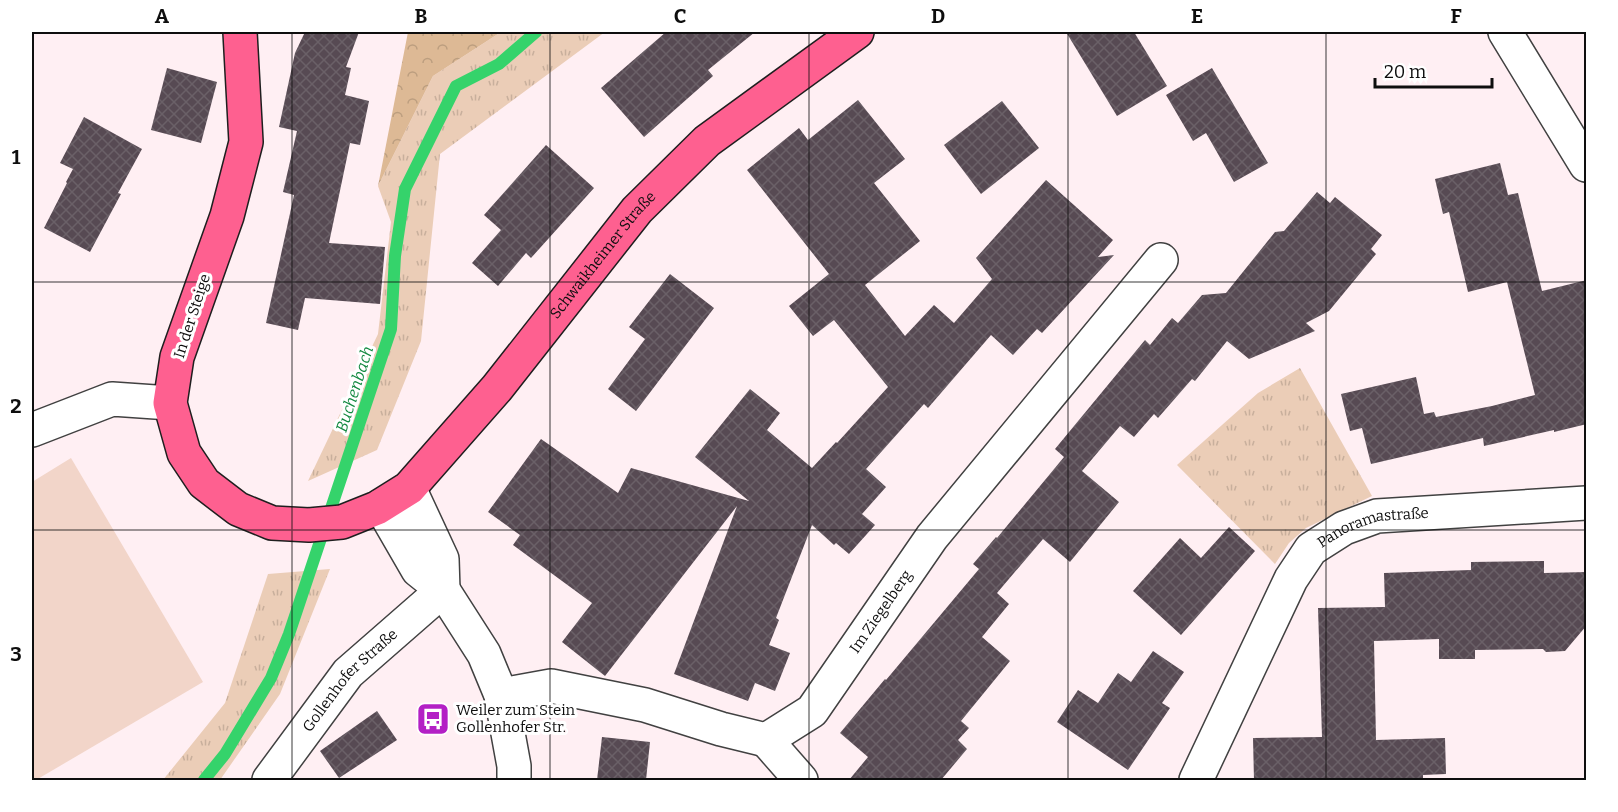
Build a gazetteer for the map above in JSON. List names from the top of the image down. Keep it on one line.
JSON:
{"streets":{"main road":["Schwaikheimer Straße","In der Steige"],"street":["Panoramastraße","Im Ziegelberg","Gollenhofer Straße"]},"crossings":[["Schwaikheimer Straße","In der Steige"]],"water":["Buchenbach"],"places":{"bus stop":["Weiler zum Stein Gollenhofer Str."]},"scale_bar":"20 m","grid":{"columns":["A","B","C","D","E","F"],"rows":["1","2","3"]}}
